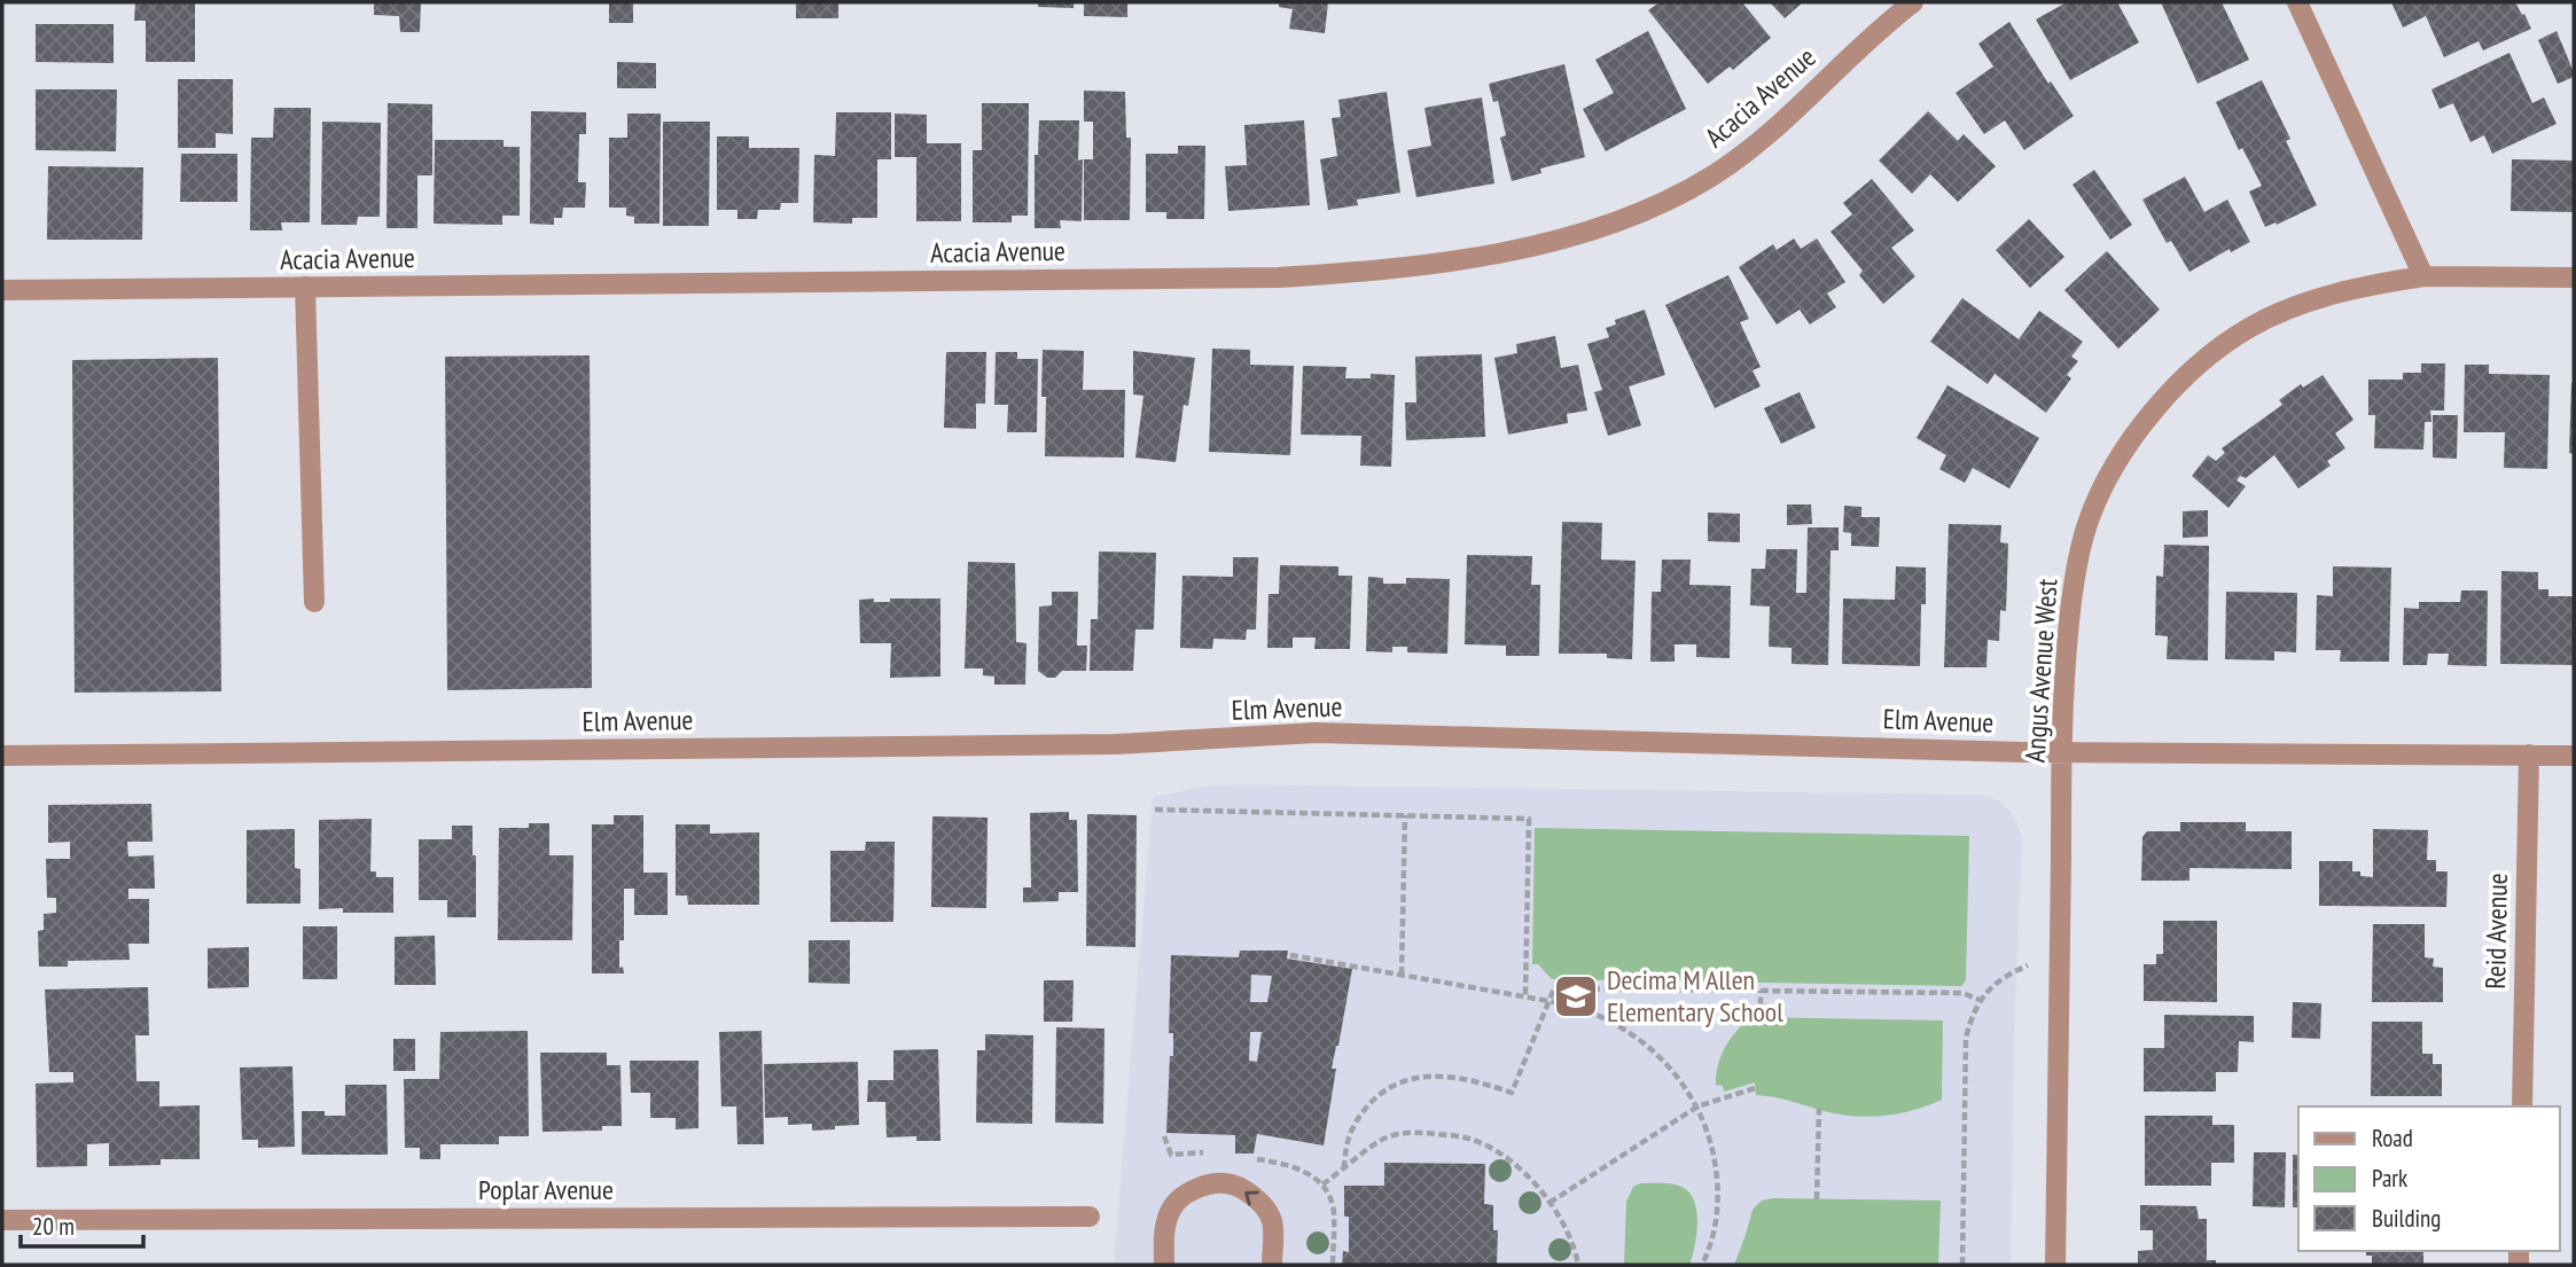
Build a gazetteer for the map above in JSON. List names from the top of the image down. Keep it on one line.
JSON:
{"streets":{"street":["Acacia Avenue","Angus Avenue West","Elm Avenue","Reid Avenue","Poplar Avenue"]},"crossings":[["Angus Avenue West","Elm Avenue"],["Elm Avenue","Reid Avenue"]],"places":{"school or university":["Decima M Allen Elementary School"]},"legend":["Road","Park","Building"],"scale_bar":"20 m"}
